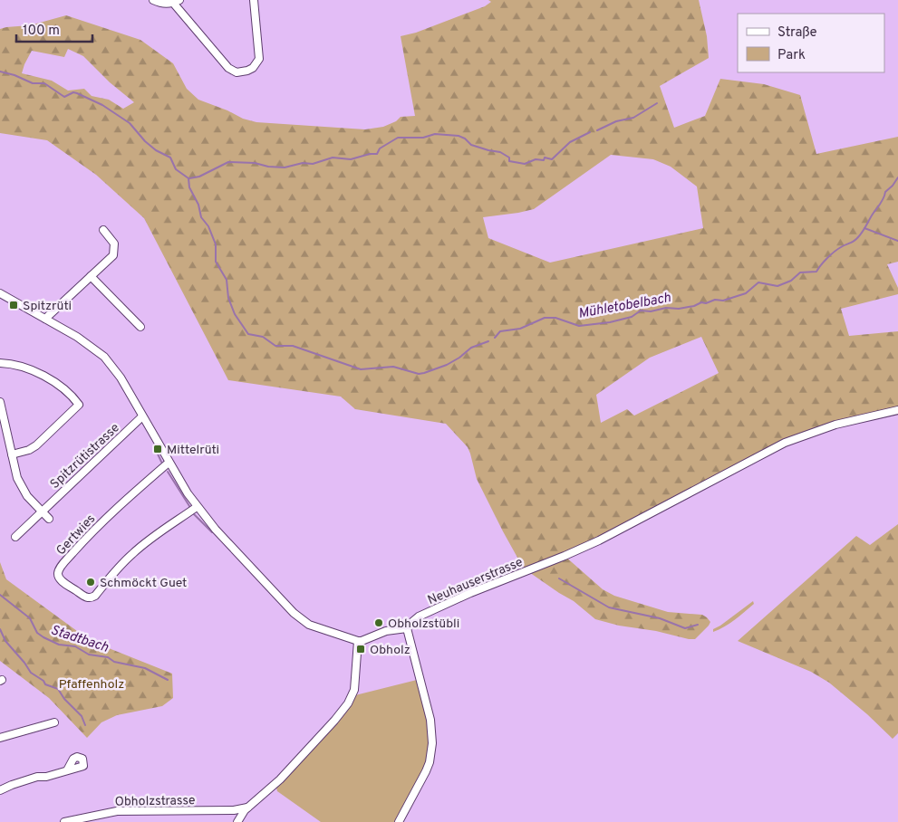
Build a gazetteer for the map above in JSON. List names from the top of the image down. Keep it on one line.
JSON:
{"streets":{"street":["Spitzrütistrasse","Gertwies","Neuhauserstrasse","Obholzstrasse"]},"water":["Mühletobelbach","Stadtbach"],"parks":["Pfaffenholz"],"places":{"transit":["Spitzrüti","Mittelrüti","Obholz"],"other":["Schmöckt Guet","Obholzstübli"]},"legend":["Straße","Park"],"scale_bar":"100 m"}
